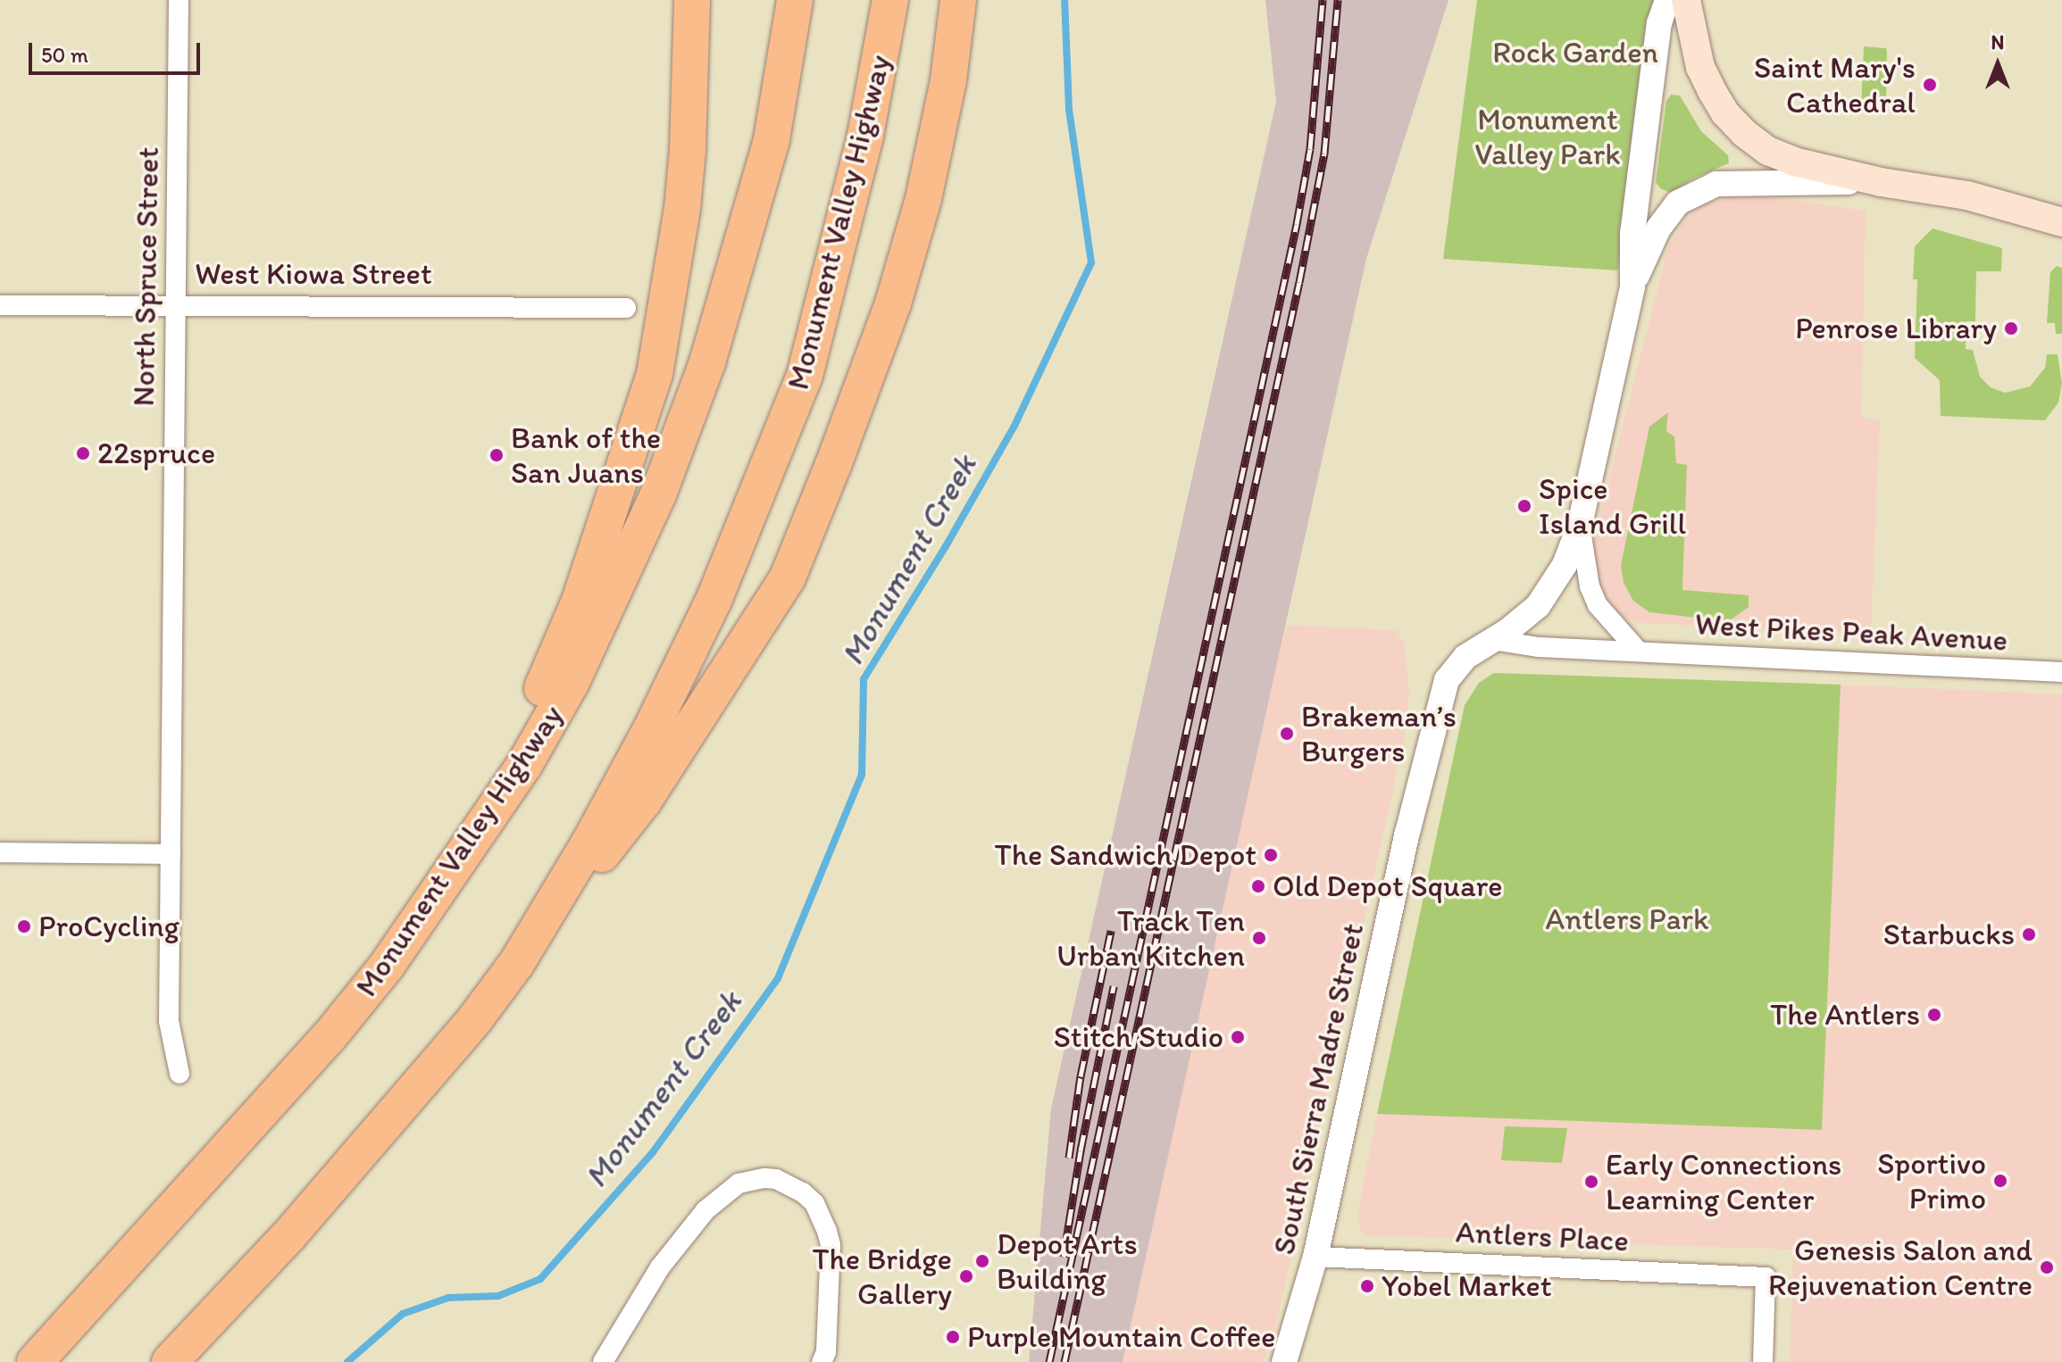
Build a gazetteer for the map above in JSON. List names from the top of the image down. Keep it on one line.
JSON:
{"streets":{"highway":["Monument Valley Highway"],"street":["West Kiowa Street","North Spruce Street","West Pikes Peak Avenue","South Sierra Madre Street","Antlers Place"]},"crossings":[["West Kiowa Street","North Spruce Street"],["West Pikes Peak Avenue","South Sierra Madre Street"],["South Sierra Madre Street","Antlers Place"]],"water":["Monument Creek"],"parks":["Rock Garden","Monument Valley Park","Antlers Park"],"places":["Saint Mary's Cathedral","Penrose Library","22spruce","Bank of the San Juans","Spice Island Grill","Brakeman’s Burgers","The Sandwich Depot","Old Depot Square","ProCycling","Starbucks","Track Ten Urban Kitchen","The Antlers","Stitch Studio","Sportivo Primo","Early Connections Learning Center","Depot Arts Building","Genesis Salon and Rejuvenation Centre","The Bridge Gallery","Yobel Market","Purple Mountain Coffee"],"scale_bar":"50 m","north":"top"}
